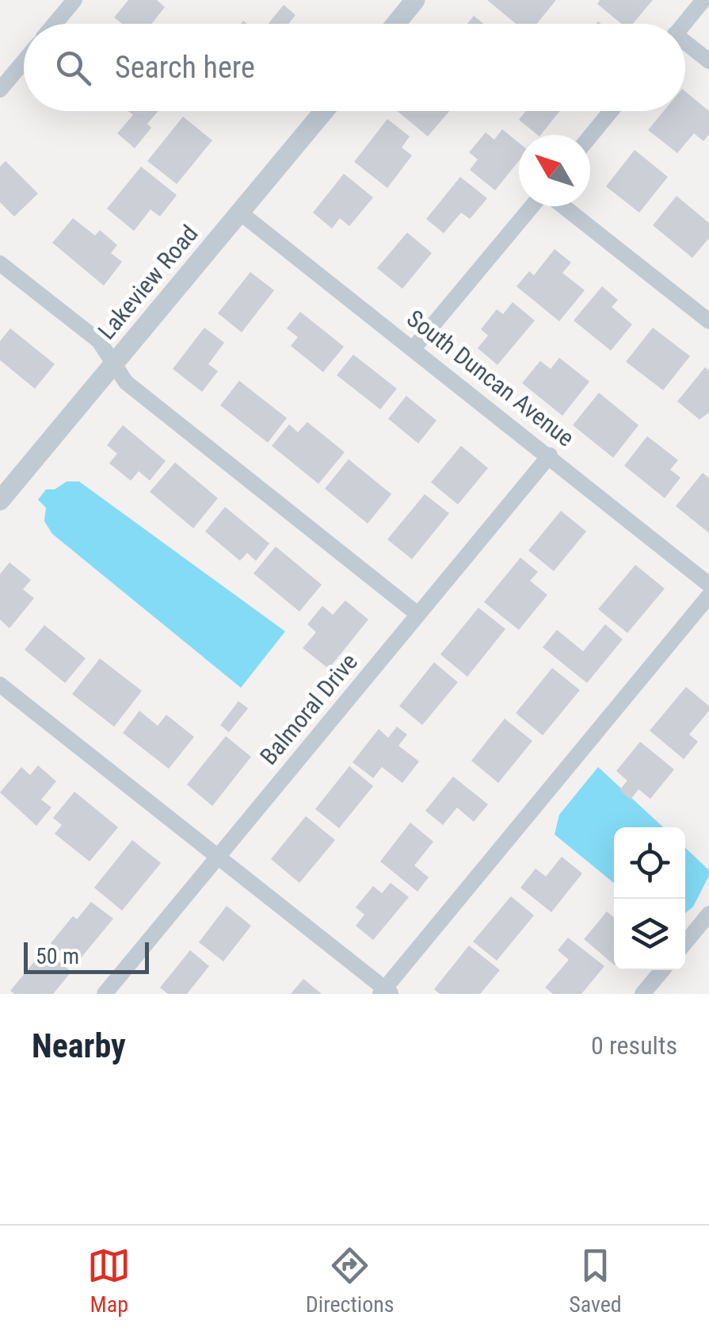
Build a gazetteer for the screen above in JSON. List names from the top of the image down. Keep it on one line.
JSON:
{"streets":{"street":["Lakeview Road","South Duncan Avenue","Balmoral Drive"]},"crossings":[["Lakeview Road","South Duncan Avenue"],["South Duncan Avenue","Balmoral Drive"]],"scale_bar":"50 m","north":"top left","page":{"search":"Search here","scale":"50 m","heading":["Nearby","0 results"],"nav":["Map","Directions","Saved"]}}
